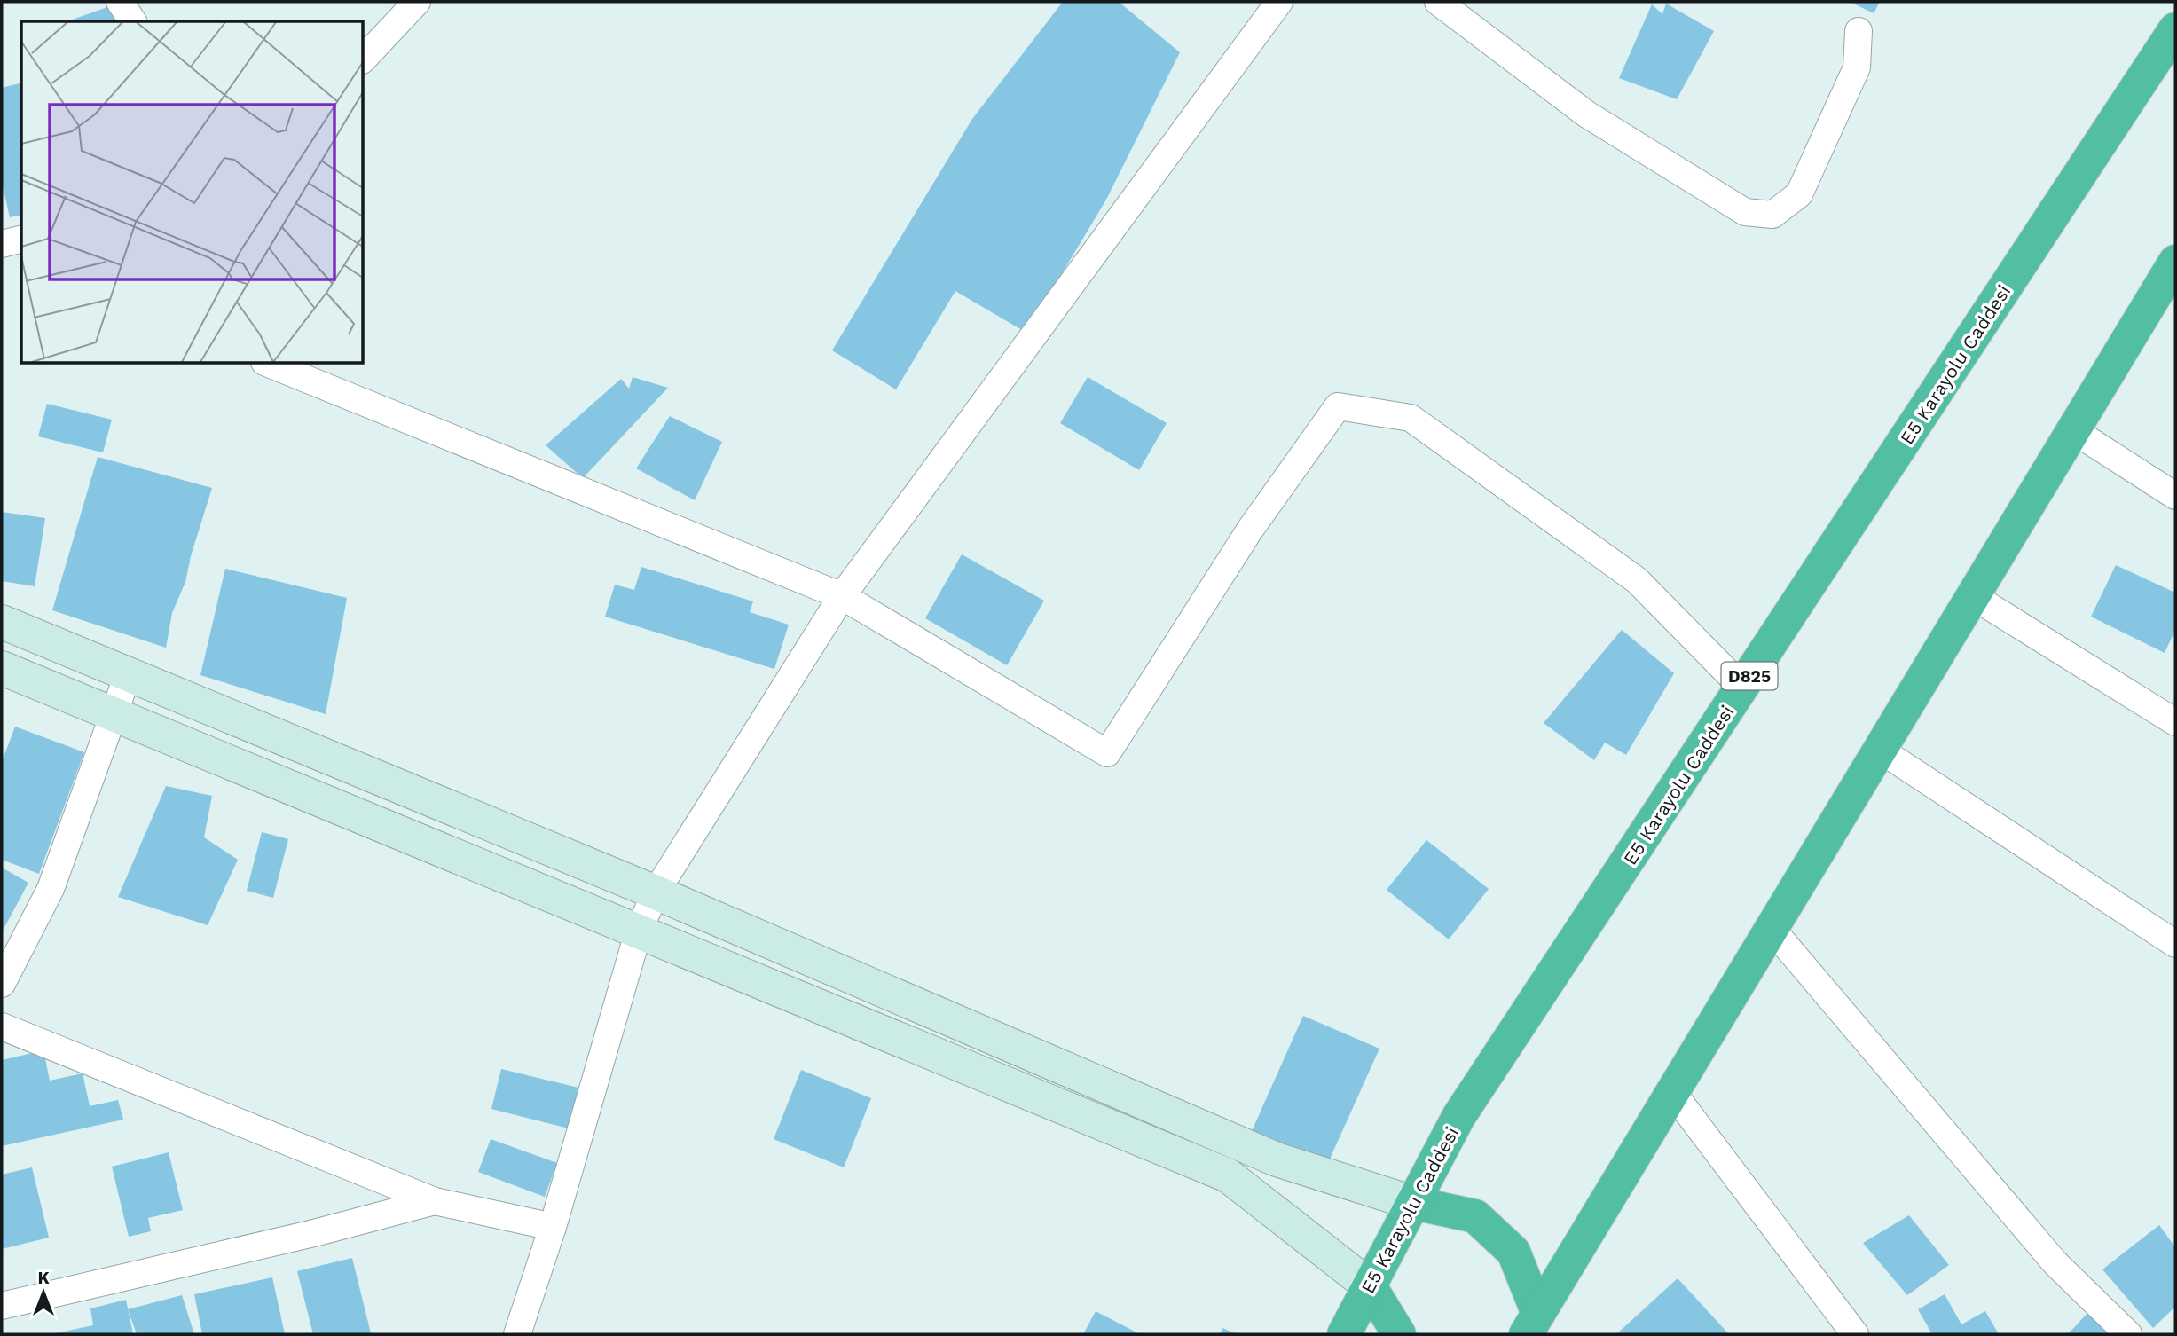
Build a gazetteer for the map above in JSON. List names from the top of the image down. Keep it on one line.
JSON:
{"streets":{"highway":["E5 Karayolu Caddesi","D825"]},"north":"top"}
